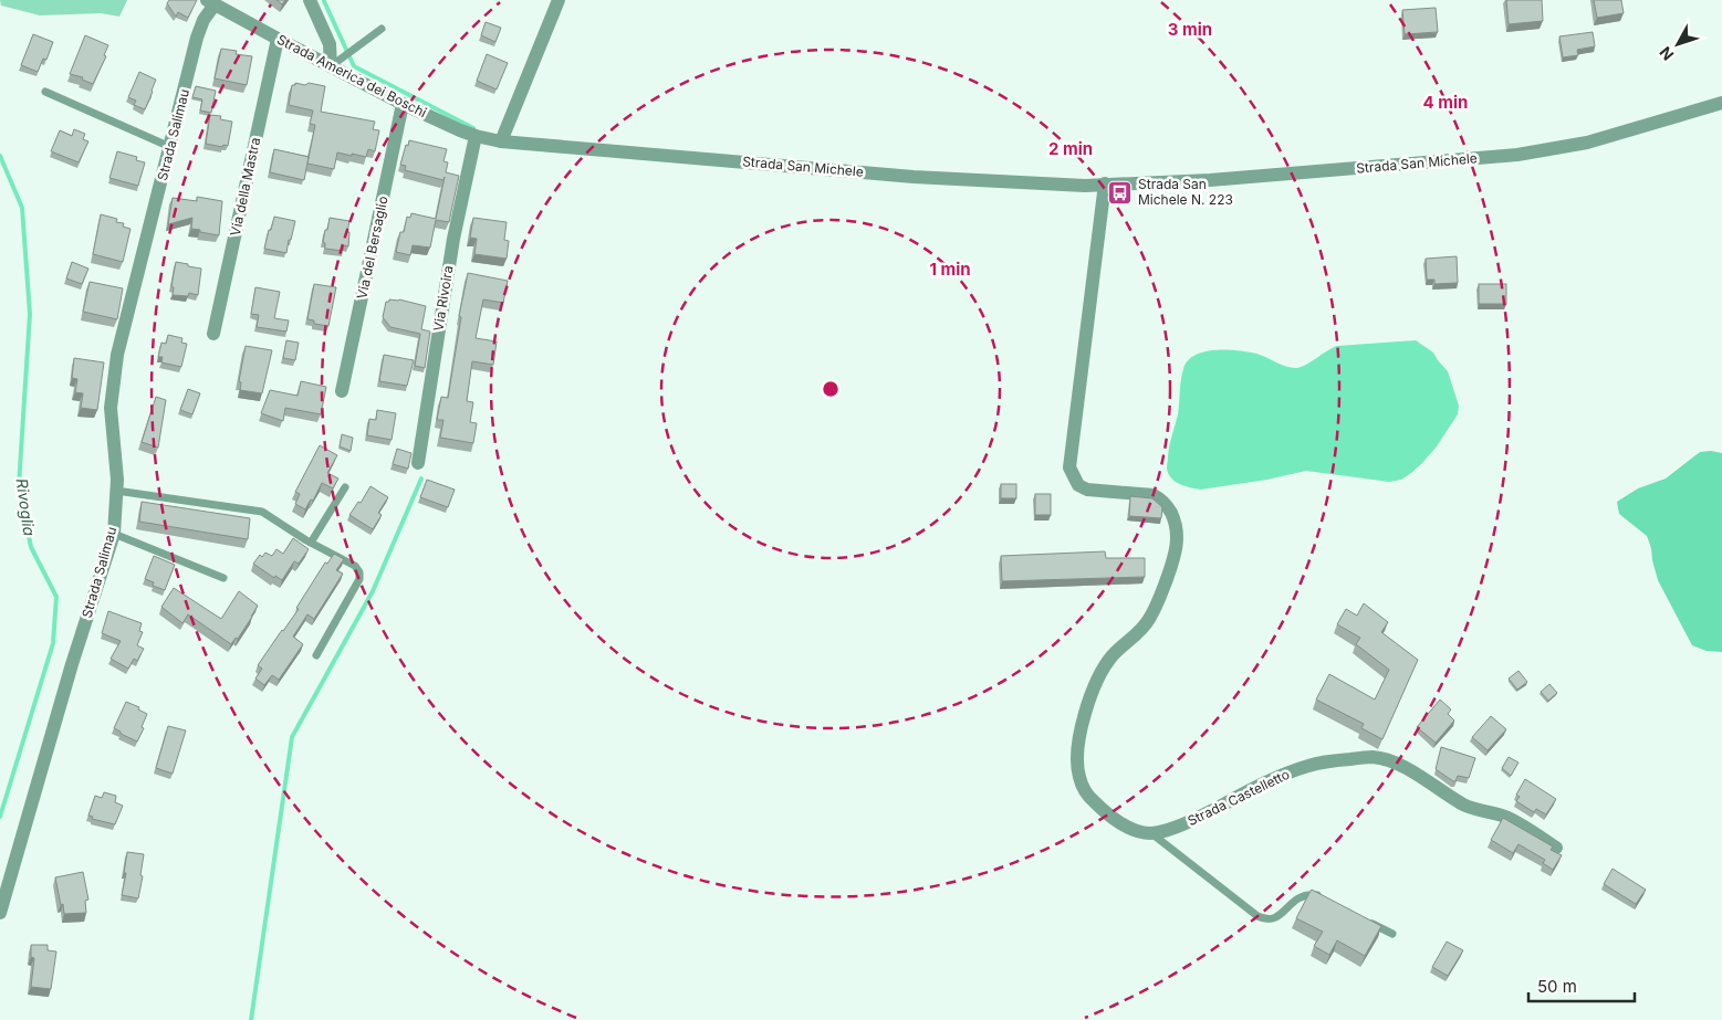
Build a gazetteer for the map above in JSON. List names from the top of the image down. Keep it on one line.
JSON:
{"streets":{"street":["Strada America dei Boschi","Strada Salimau","Strada San Michele","Via della Mastra","Via del Bersaglio","Via Rivoira","Strada Castelletto"]},"crossings":[["Strada America dei Boschi","Strada Salimau"],["Strada America dei Boschi","Strada San Michele"],["Strada America dei Boschi","Via della Mastra"],["Strada America dei Boschi","Via del Bersaglio"],["Strada America dei Boschi","Via Rivoira"]],"water":["Rivoglia"],"places":{"bus stop":["Strada San Michele N. 223"]},"scale_bar":"50 m","north":"bottom left","rings":["3 min","4 min","2 min","1 min"]}
